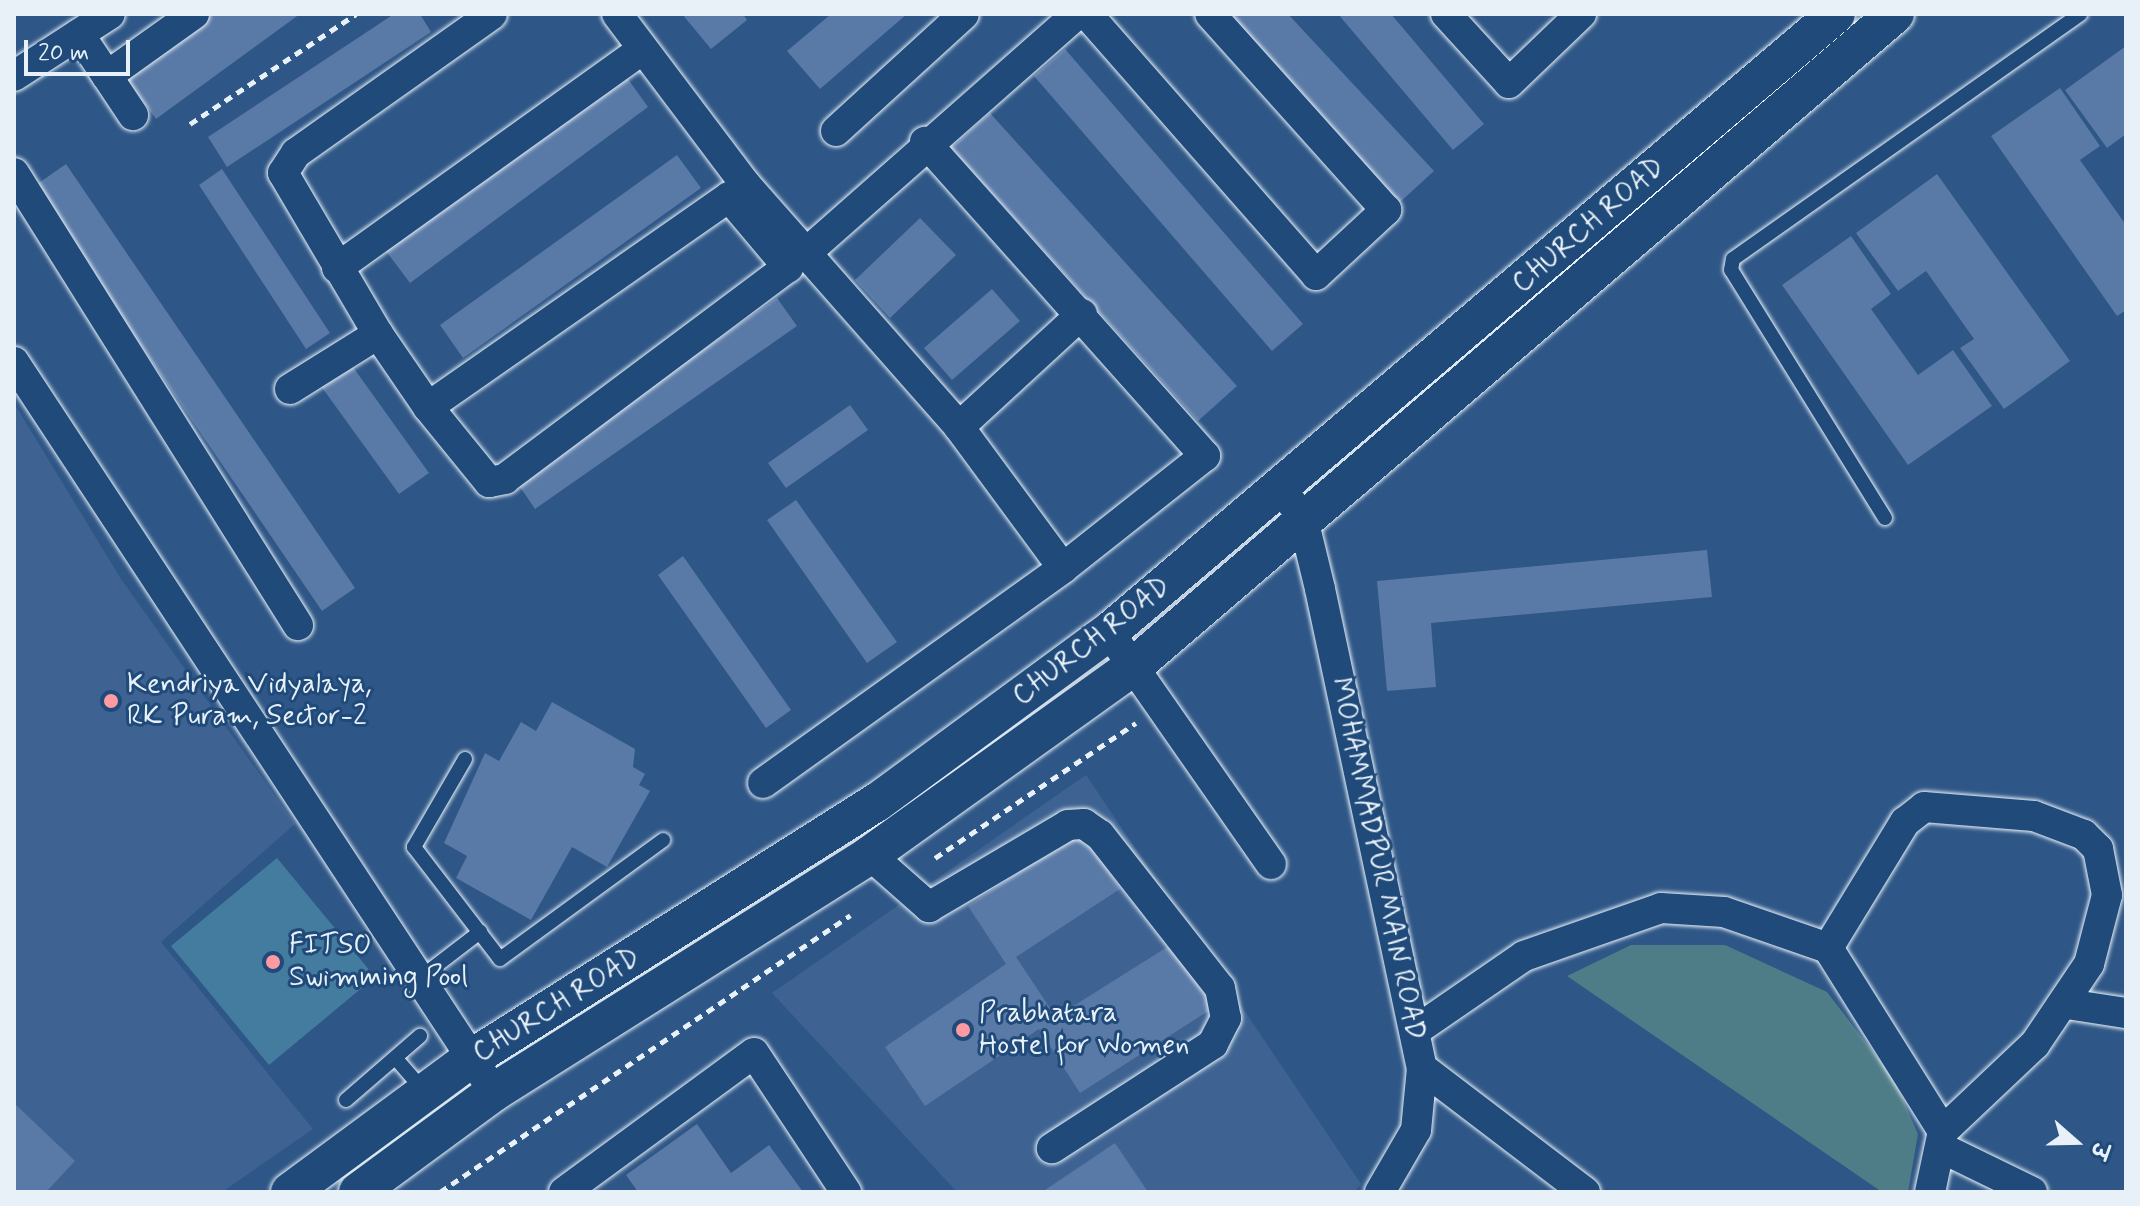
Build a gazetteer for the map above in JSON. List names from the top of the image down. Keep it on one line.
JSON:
{"streets":{"street":["CHURCH ROAD","MOHAMMADPUR MAIN ROAD"]},"crossings":[["CHURCH ROAD","MOHAMMADPUR MAIN ROAD"]],"places":["Kendriya Vidyalaya, RK Puram, Sector-2","FITSO Swimming Pool","Prabhatara Hostel for Women"],"scale_bar":"20 m","north":"right"}
